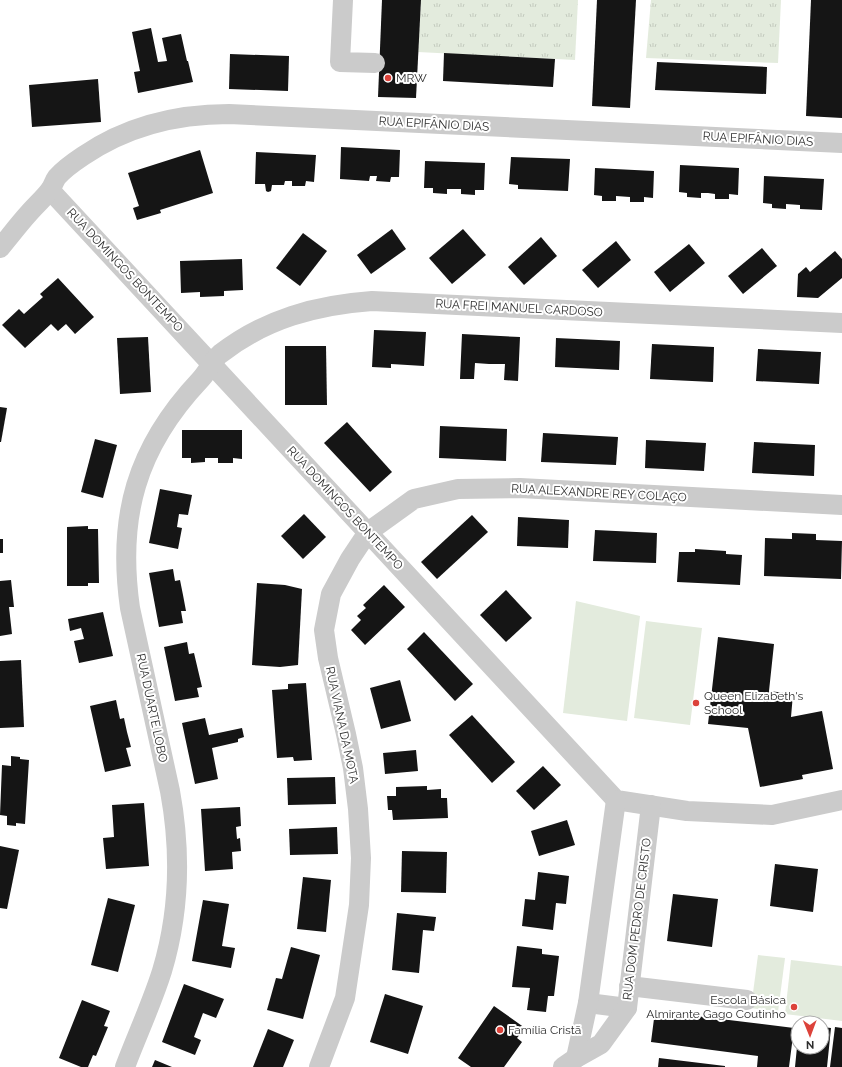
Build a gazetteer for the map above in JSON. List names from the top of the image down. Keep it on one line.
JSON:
{"streets":{"street":["RUA EPIFÂNIO DIAS","RUA DOMINGOS BONTEMPO","RUA FREI MANUEL CARDOSO","RUA ALEXANDRE REY COLAÇO","RUA DUARTE LOBO","RUA VIANA DA MOTA","RUA DOM PEDRO DE CRISTO"]},"crossings":[["RUA EPIFÂNIO DIAS","RUA DOMINGOS BONTEMPO"],["RUA DOMINGOS BONTEMPO","RUA FREI MANUEL CARDOSO"],["RUA DOMINGOS BONTEMPO","RUA ALEXANDRE REY COLAÇO"],["RUA DOMINGOS BONTEMPO","RUA DUARTE LOBO"],["RUA DOMINGOS BONTEMPO","RUA VIANA DA MOTA"],["RUA DOMINGOS BONTEMPO","RUA DOM PEDRO DE CRISTO"],["RUA FREI MANUEL CARDOSO","RUA DUARTE LOBO"],["RUA ALEXANDRE REY COLAÇO","RUA VIANA DA MOTA"]],"places":["MRW","Queen Elizabeth's School","Escola Básica Almirante Gago Coutinho","Família Cristã"],"north":"bottom"}
